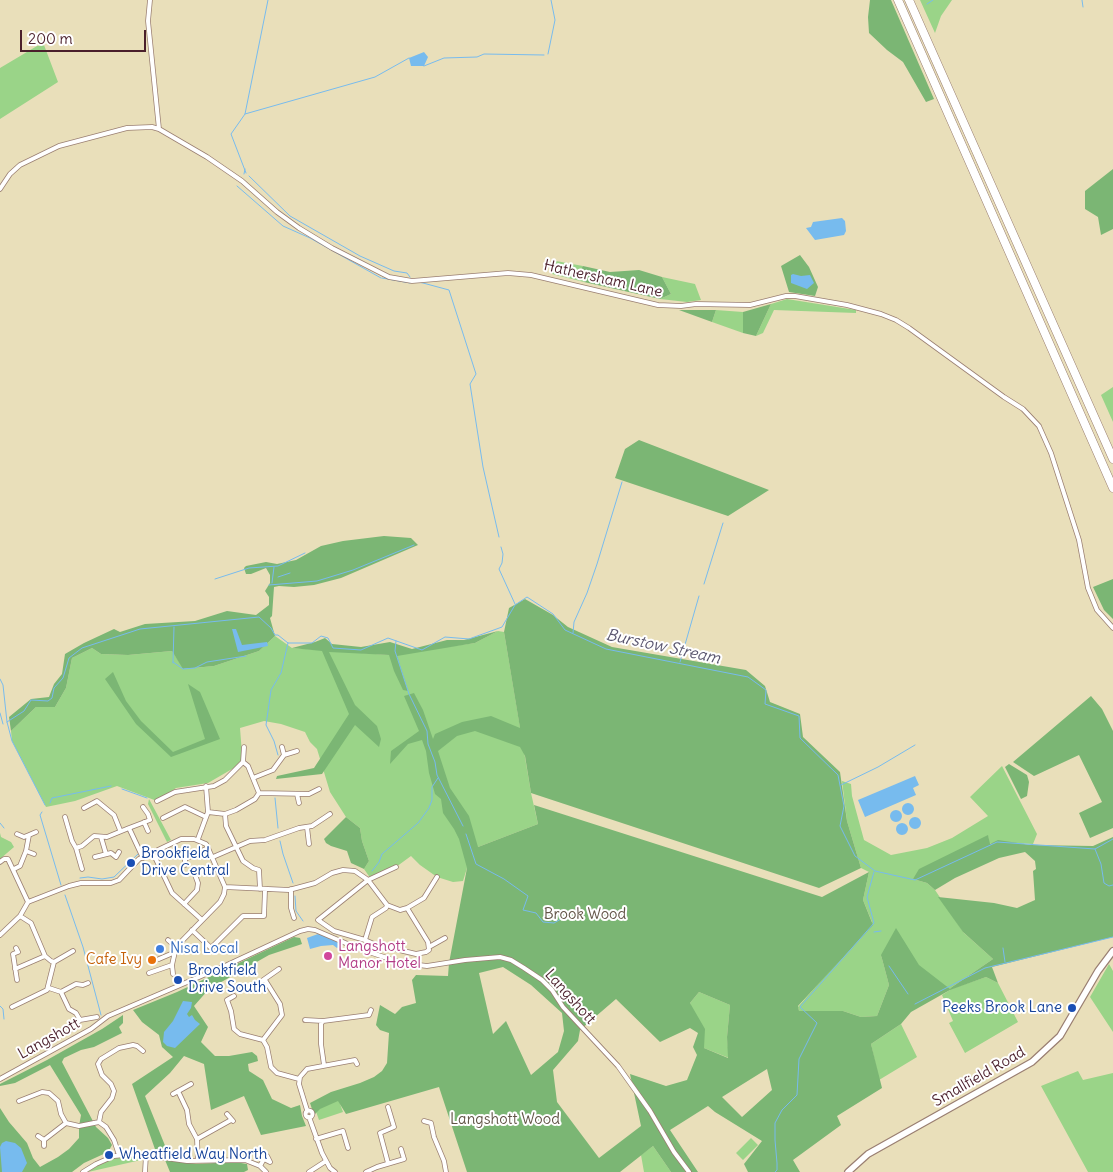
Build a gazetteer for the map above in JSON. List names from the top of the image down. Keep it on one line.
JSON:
{"streets":{"street":["Hathersham Lane","Langshott","Smallfield Road"]},"water":["Burstow Stream"],"parks":["Brook Wood","Langshott Wood"],"places":["Brookfield Drive Central","Nisa Local","Langshott Manor Hotel","Cafe Ivy","Brookfield Drive South","Peeks Brook Lane","Wheatfield Way North"],"scale_bar":"200 m"}
